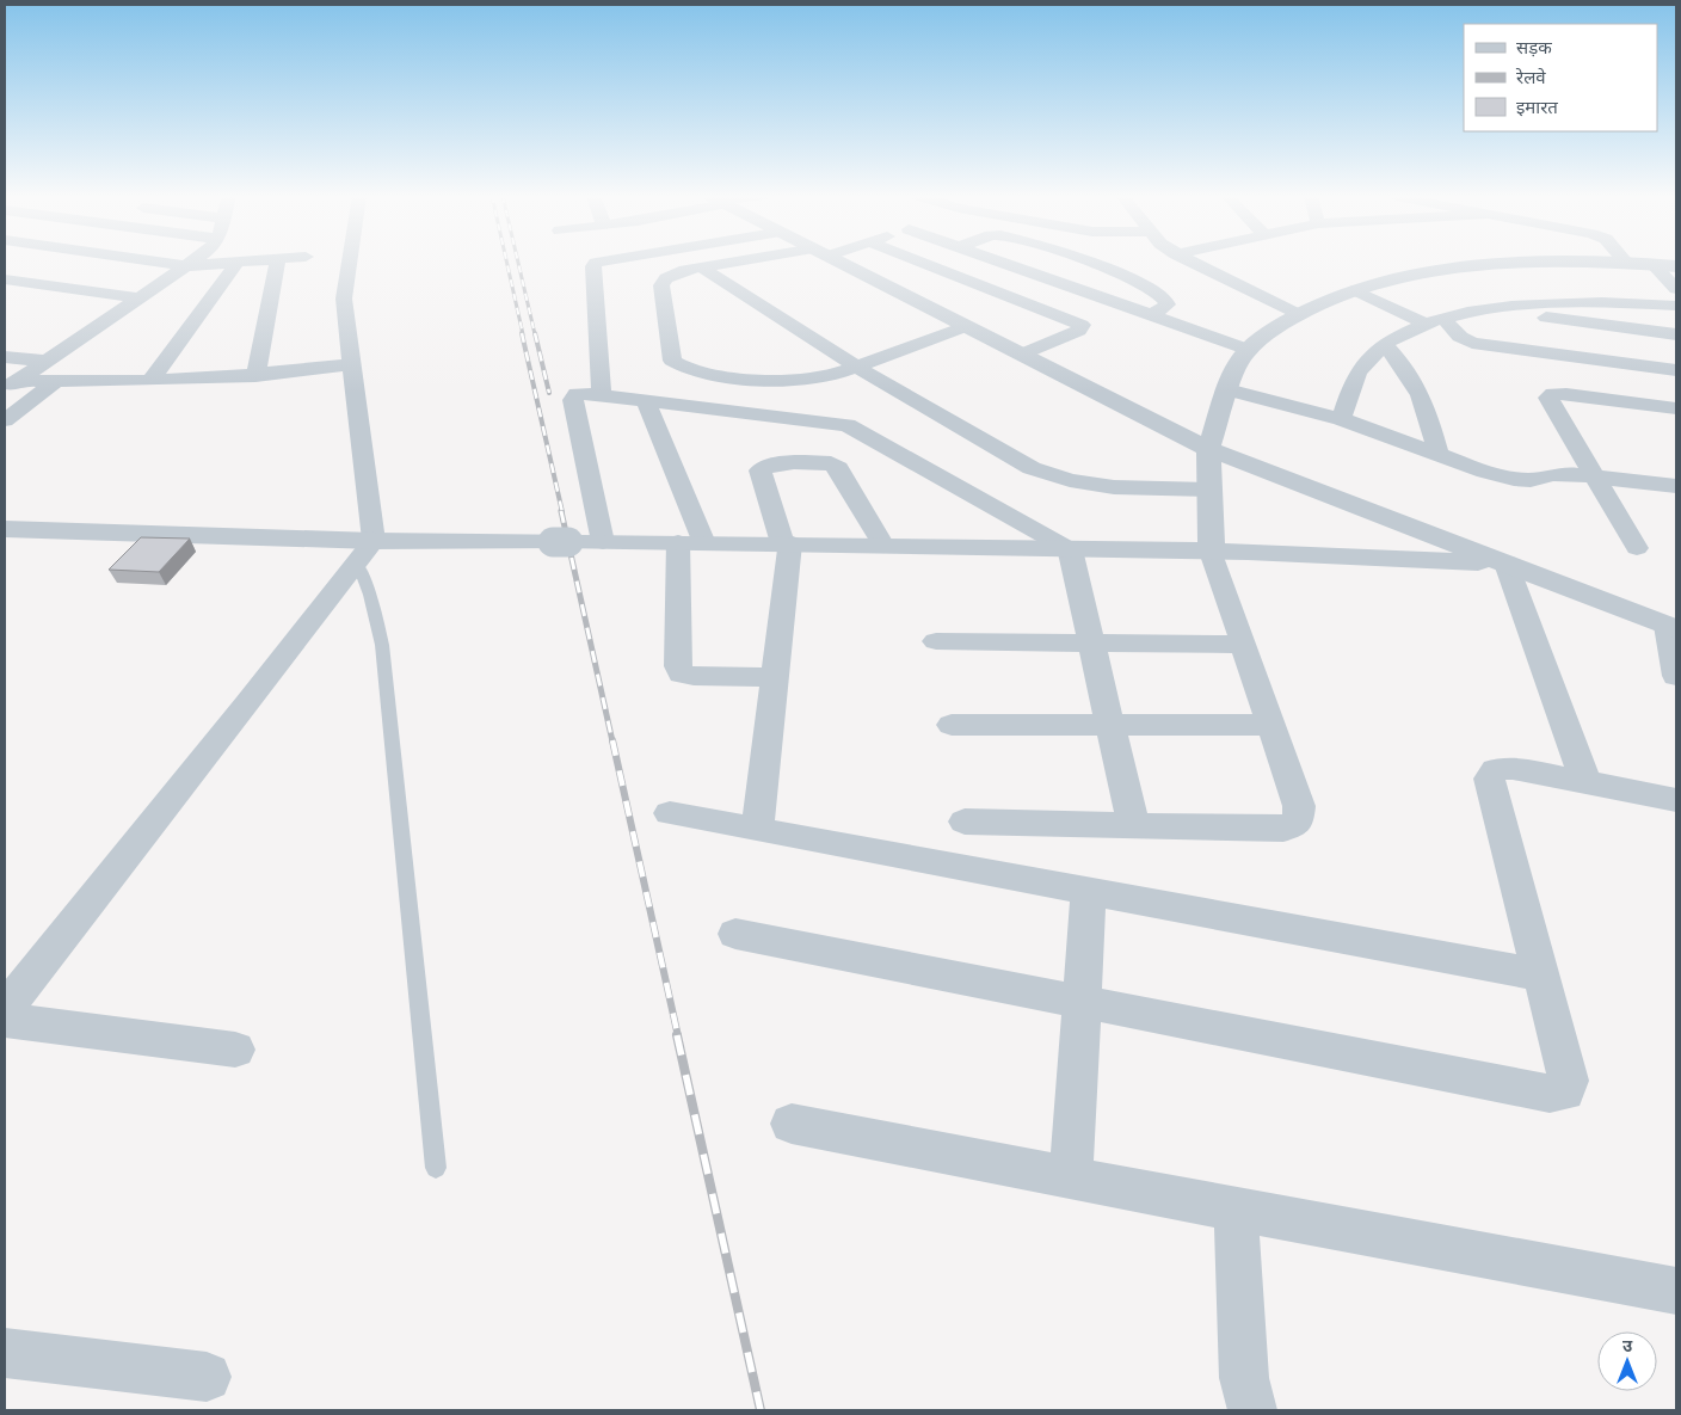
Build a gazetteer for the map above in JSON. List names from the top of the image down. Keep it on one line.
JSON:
{"legend":["सड़क","रेलवे","इमारत"],"north":"top"}
